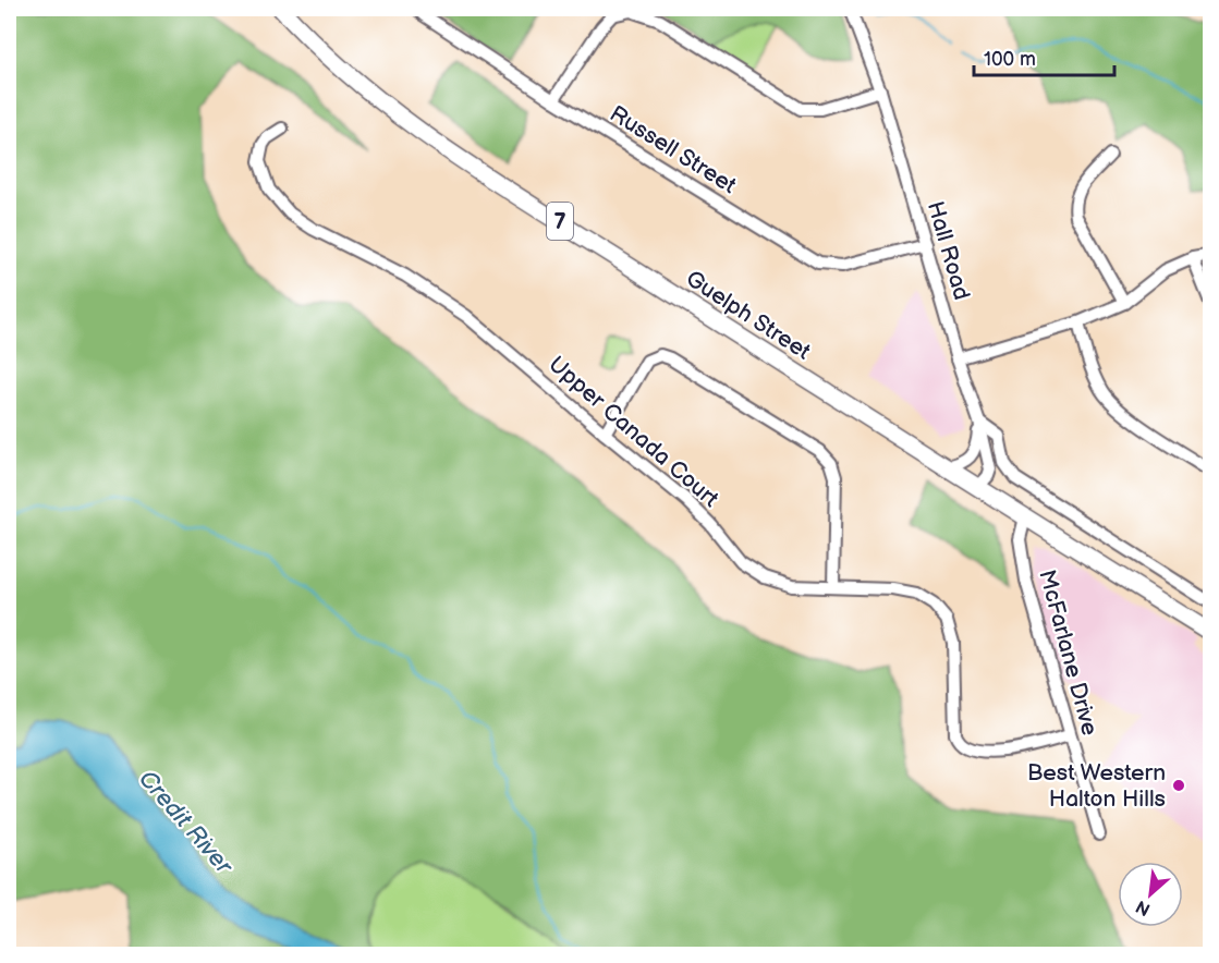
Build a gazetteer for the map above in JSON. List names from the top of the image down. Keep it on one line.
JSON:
{"streets":{"main road":["7","Guelph Street"],"street":["Russell Street","Hall Road","Upper Canada Court","McFarlane Drive"]},"crossings":[["Russell Street","Hall Road"],["Hall Road","Guelph Street"],["Guelph Street","McFarlane Drive"],["Upper Canada Court","McFarlane Drive"]],"water":["Credit River"],"places":["Best Western Halton Hills"],"scale_bar":"100 m","north":"bottom left"}
